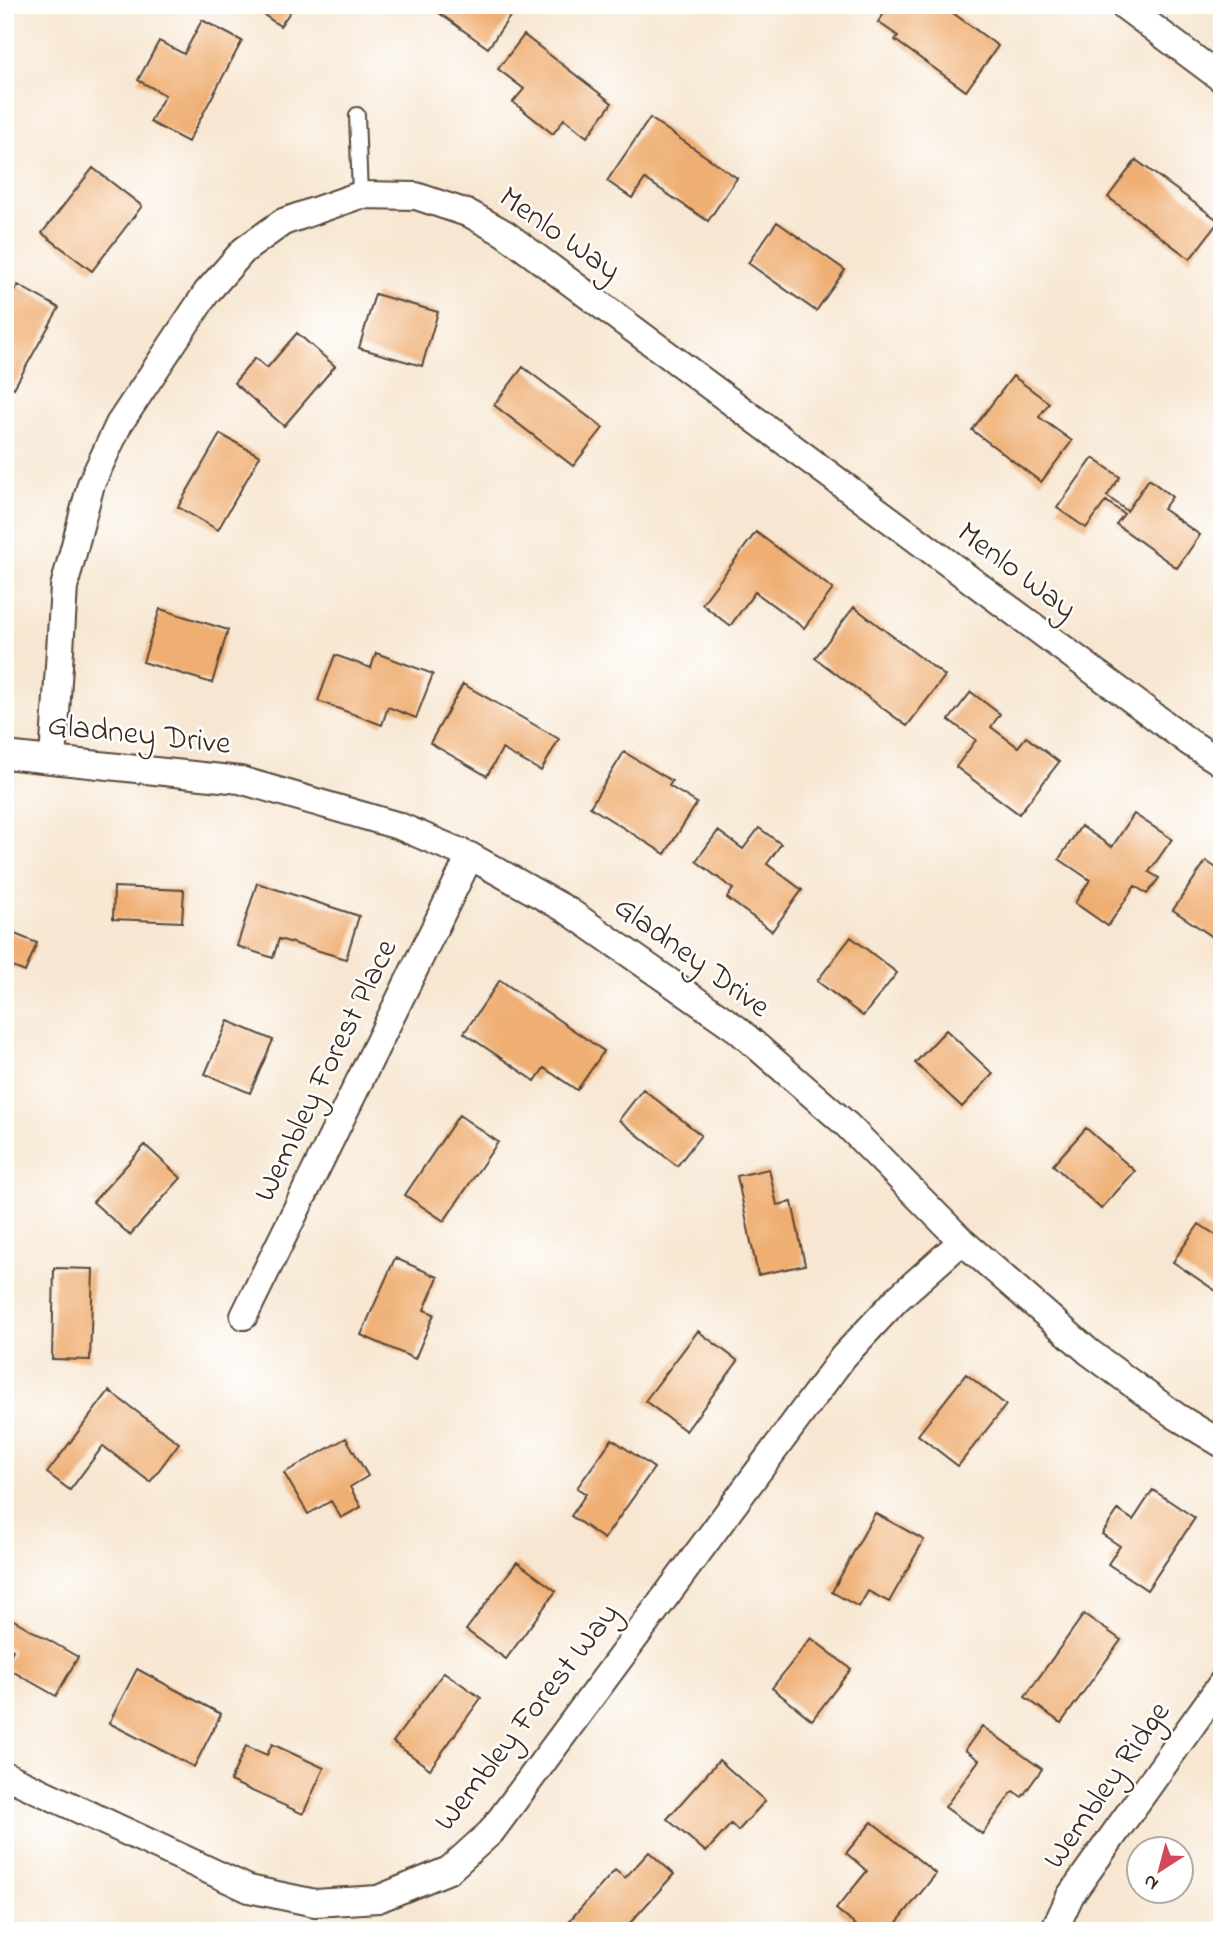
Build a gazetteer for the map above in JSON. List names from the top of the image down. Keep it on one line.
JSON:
{"streets":{"street":["Menlo Way","Gladney Drive","Wembley Forest Place","Wembley Forest Way","Wembley Ridge"]},"crossings":[["Menlo Way","Gladney Drive"],["Gladney Drive","Wembley Forest Place"],["Gladney Drive","Wembley Forest Way"]],"north":"bottom left"}
